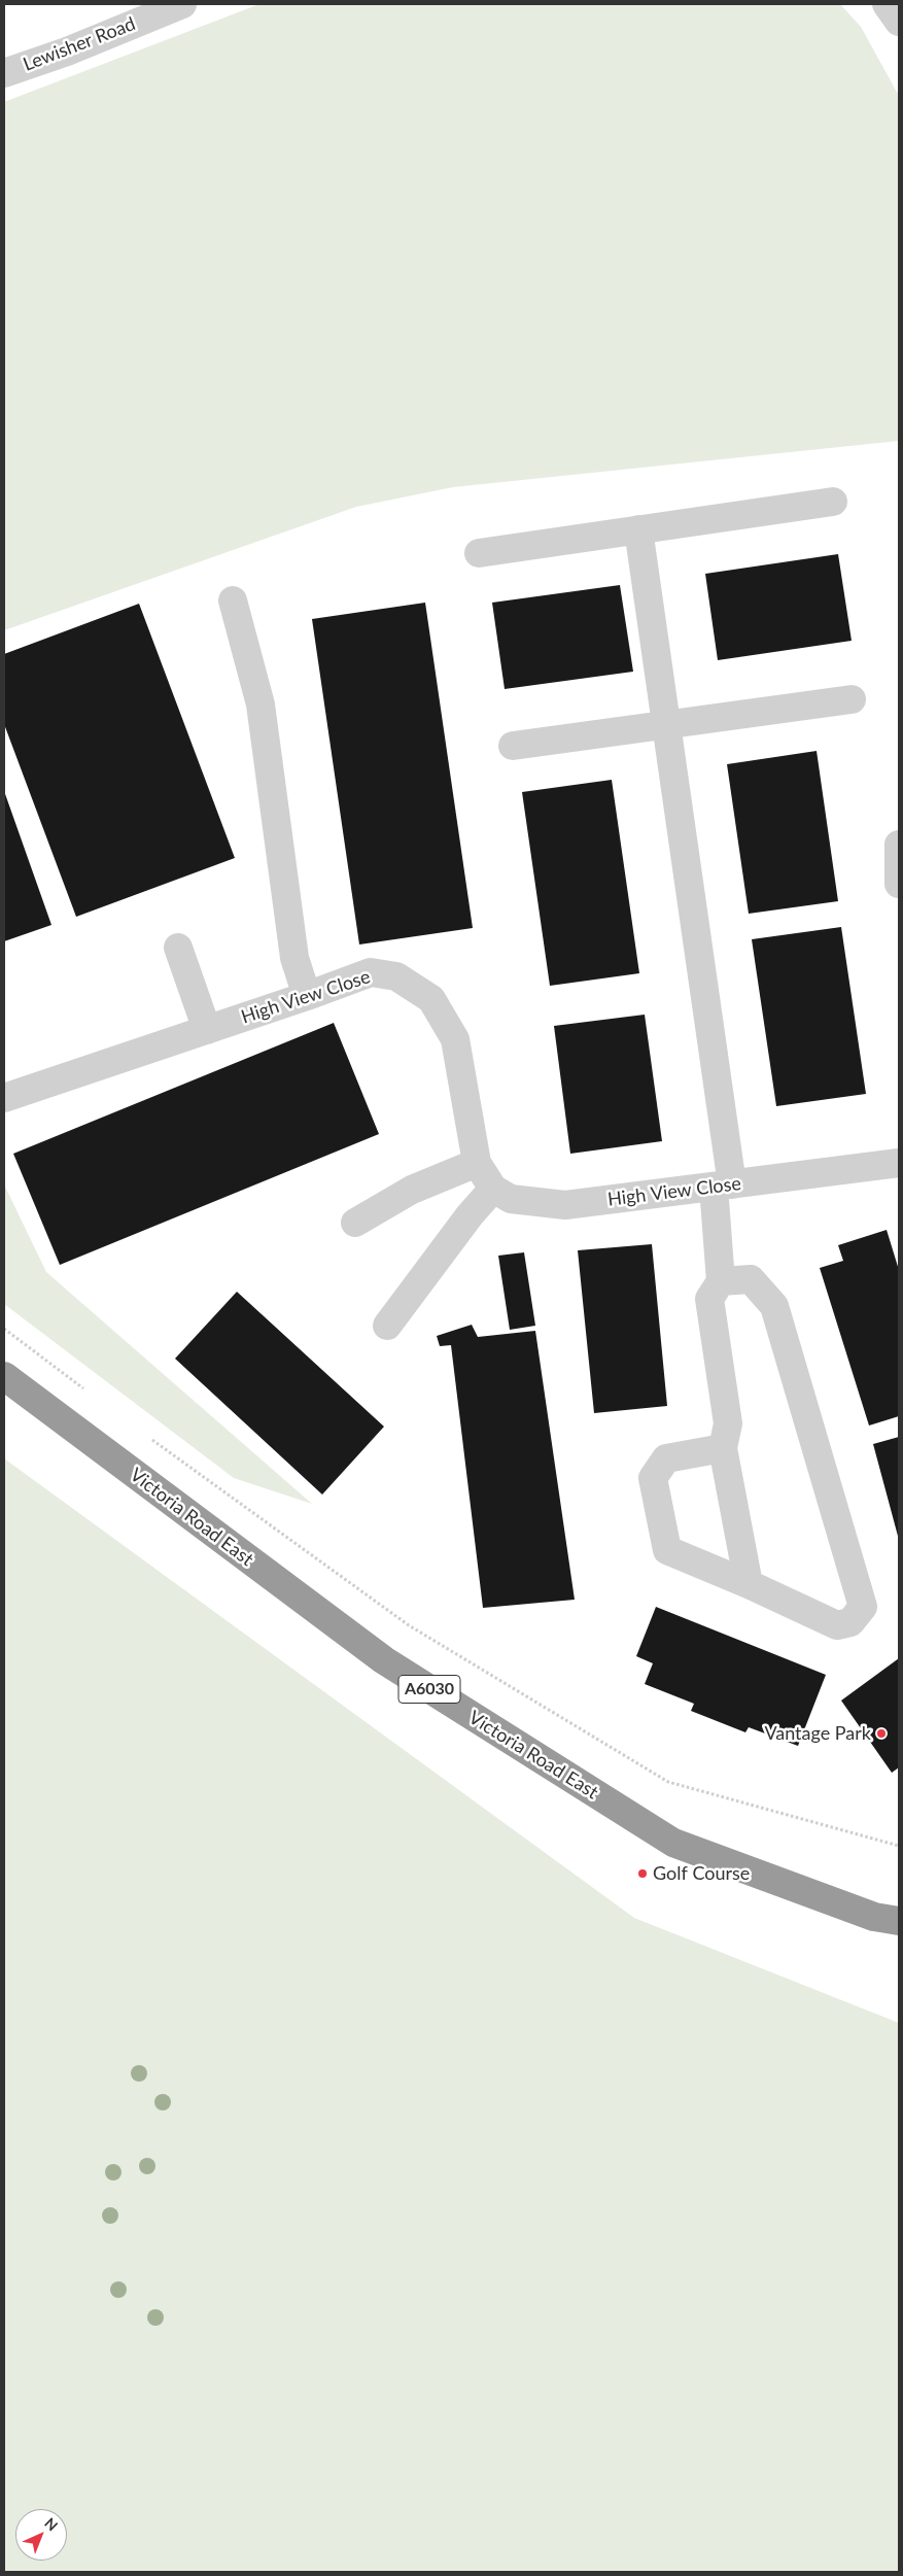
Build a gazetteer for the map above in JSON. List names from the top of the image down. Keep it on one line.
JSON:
{"streets":{"highway":["Victoria Road East","A6030"],"street":["Lewisher Road","High View Close"]},"places":["Vantage Park","Golf Course"],"north":"top right"}
